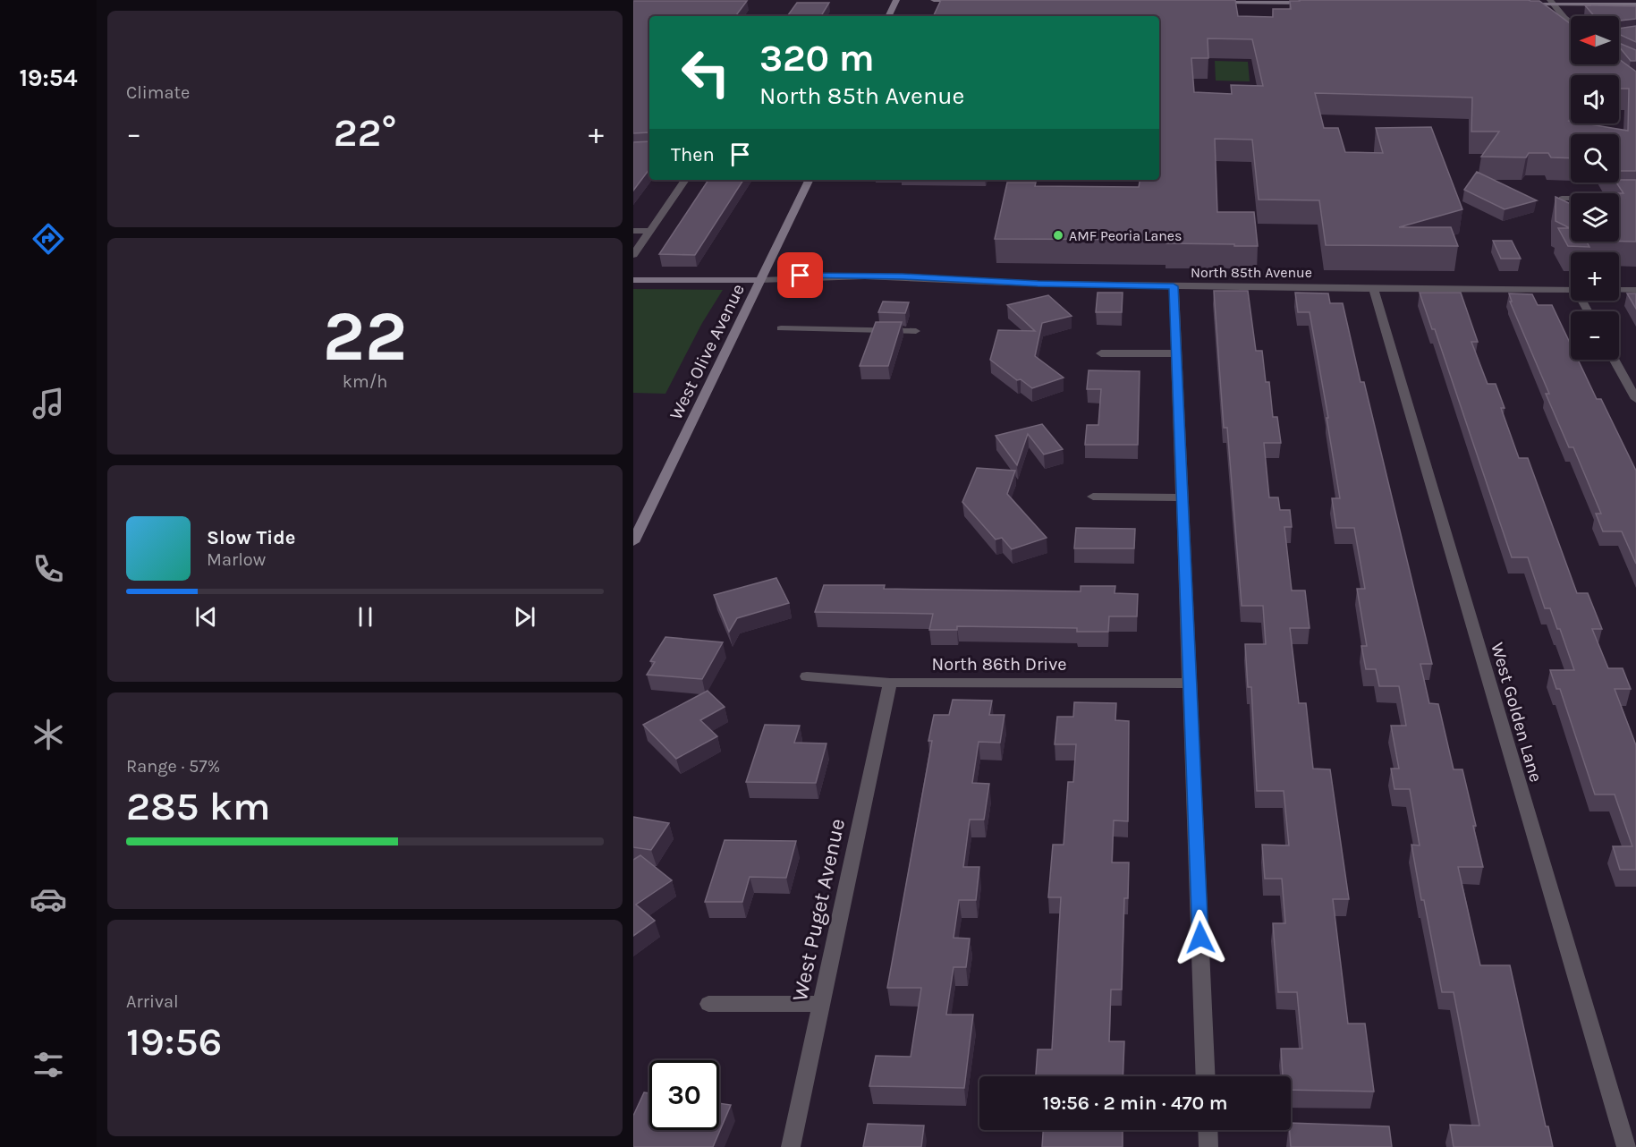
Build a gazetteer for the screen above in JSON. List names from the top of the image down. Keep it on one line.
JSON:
{"streets":{"main road":["North 85th Avenue","West Olive Avenue"],"street":["North 86th Drive","West Golden Lane","West Puget Avenue"]},"crossings":[["North 85th Avenue","West Olive Avenue"],["North 85th Avenue","West Golden Lane"],["North 86th Drive","West Puget Avenue"]],"places":["AMF Peoria Lanes"],"north":"left","page":{"tabs":"19:54","tile":["Climate",["22","km/h"],["Range · 57%","285 km"],["Arrival","19:56"]],"map_buttons":["+","−"],"turn":["320 m","North 85th Avenue"],"heat":["−","22°","+"],"then":"Then","song":["Slow Tide","Marlow"],"limit":"30","trip":"19:56 · 2 min · 470 m"}}
